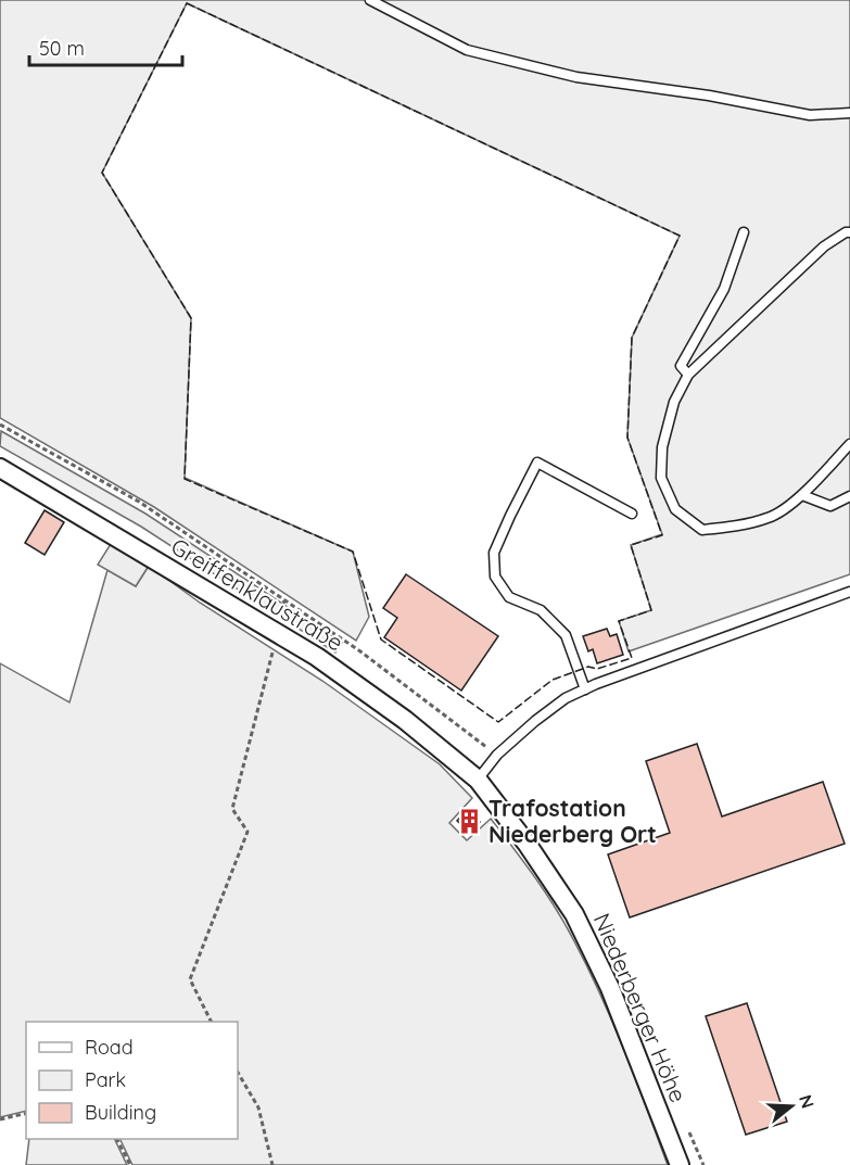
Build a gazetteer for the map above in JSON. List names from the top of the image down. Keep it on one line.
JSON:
{"streets":{"street":["Greiffenklaustraße","Niederberger Höhe"]},"crossings":[["Greiffenklaustraße","Niederberger Höhe"]],"places":{"building":["Trafostation Niederberg Ort"]},"legend":["Road","Park","Building"],"scale_bar":"50 m","north":"right"}
